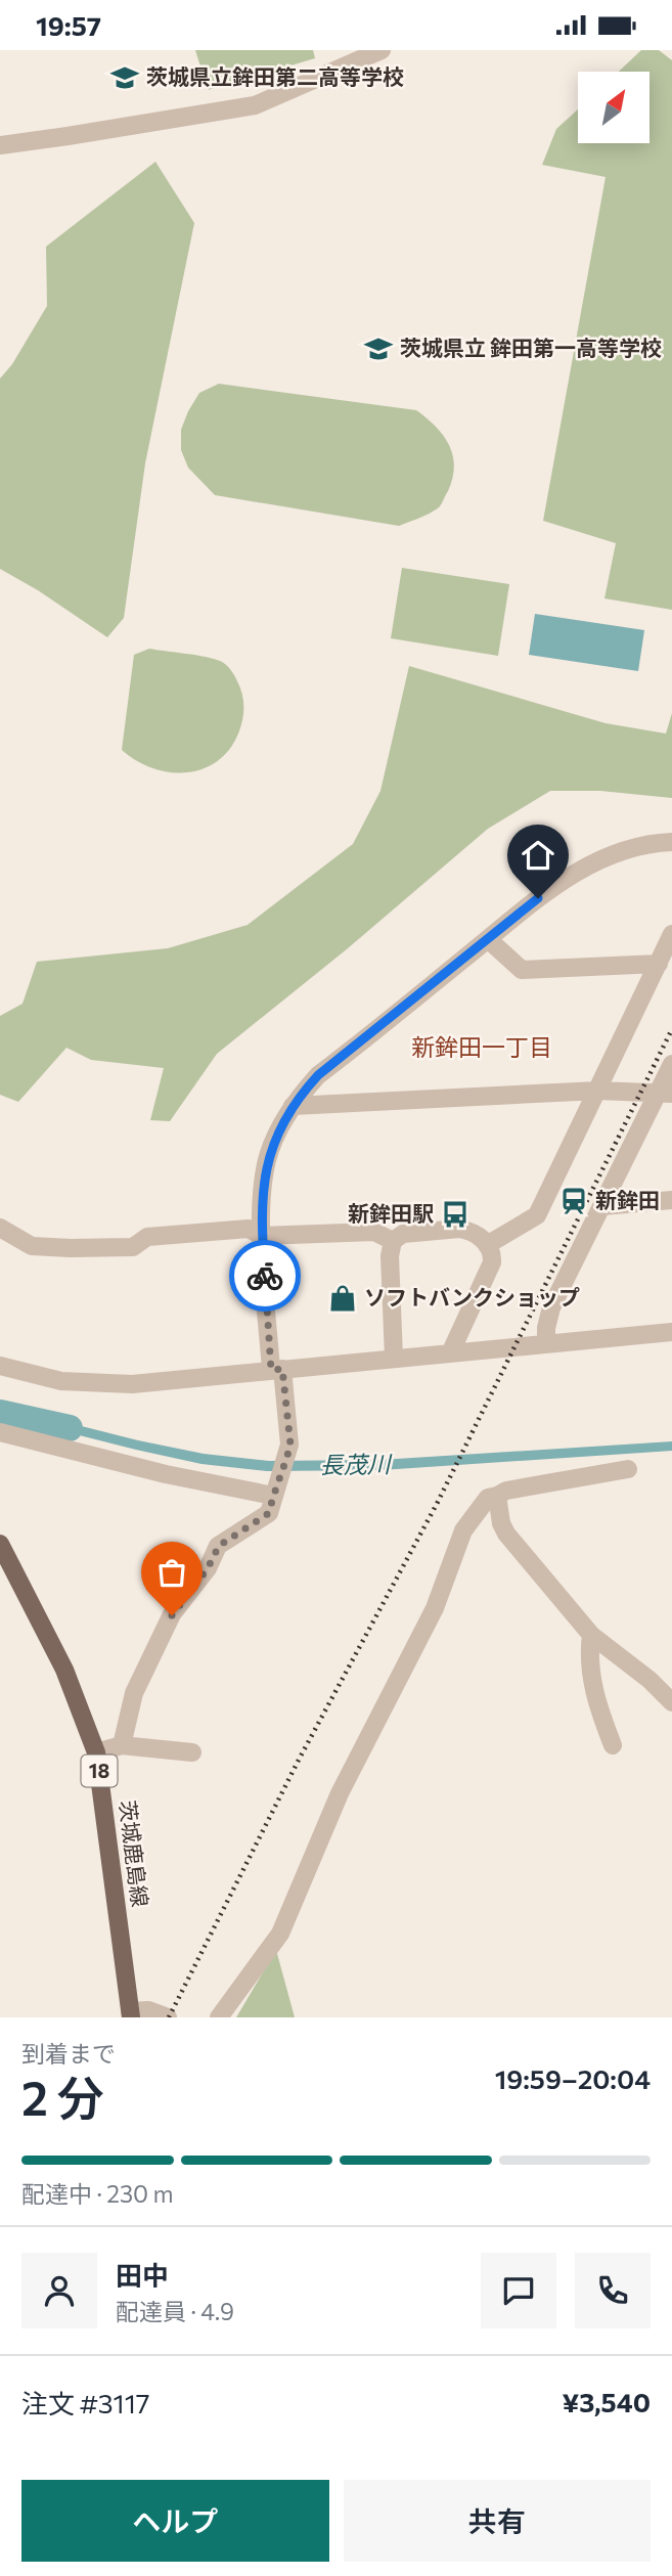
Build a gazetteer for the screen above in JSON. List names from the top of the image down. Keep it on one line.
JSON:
{"streets":{"main road":["18","茨城鹿島線"]},"districts":["新鉾田一丁目"],"water":["長茂川"],"places":{"school or university":["茨城県立鉾田第二高等学校","茨城県立 鉾田第一高等学校"],"station":["新鉾田"],"bus stop":["新鉾田駅"],"shop":["ソフトバンクショップ"]},"north":"top right","page":{"status":"19:57","heading":["2 分","到着まで","19:59–20:04"],"panel":["田中","配達員 · 4.9","注文 #3117","¥3,540"],"bar":"配達中 · 230 m","buttons":["ヘルプ","共有"]}}
